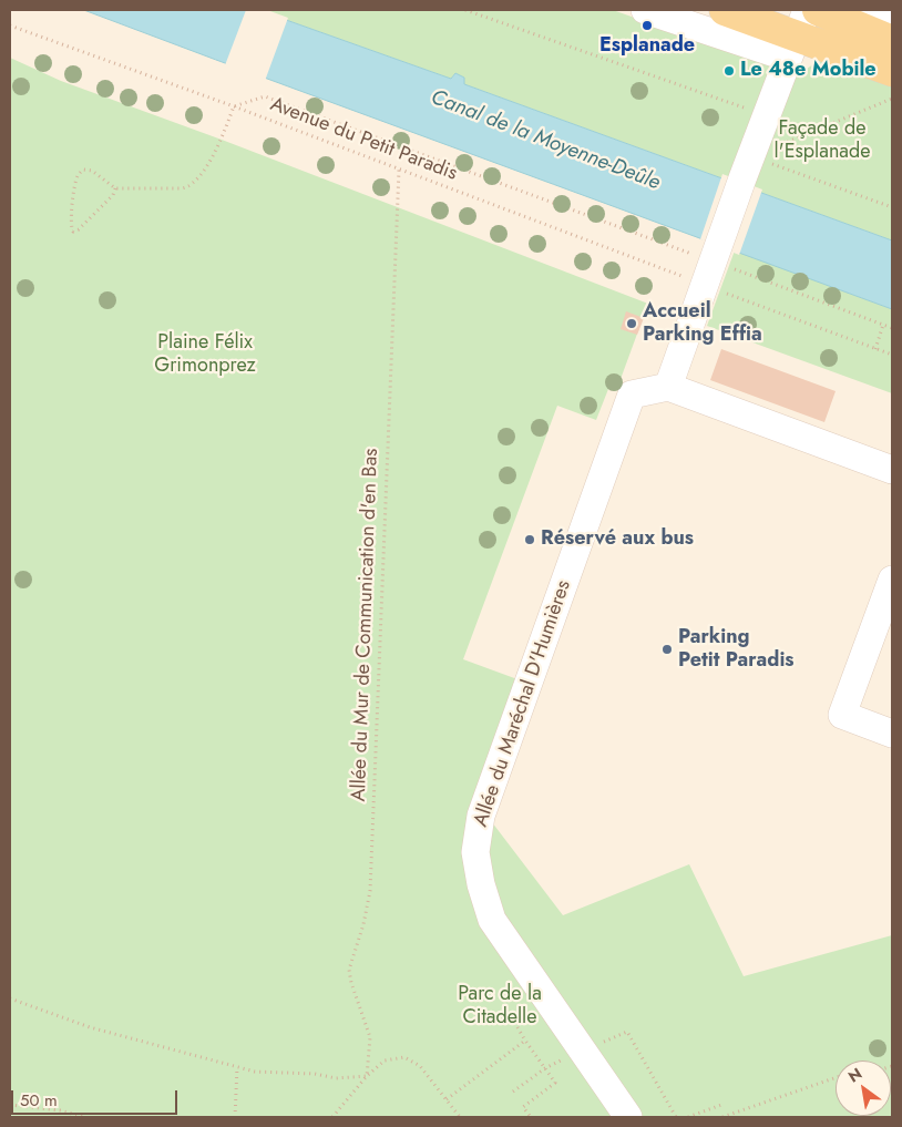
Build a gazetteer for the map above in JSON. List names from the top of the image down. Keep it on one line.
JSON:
{"streets":{"street":["Allée du Maréchal D'Humières"],"path":["Avenue du Petit Paradis","Allée du Mur de Communication d'en Bas"]},"crossings":[["Avenue du Petit Paradis","Allée du Mur de Communication d'en Bas"]],"water":["Canal de la Moyenne-Deûle"],"parks":["Façade de l'Esplanade","Plaine Félix Grimonprez","Parc de la Citadelle"],"places":["Esplanade","Le 48e Mobile","Accueil Parking Effia","Réservé aux bus","Parking Petit Paradis"],"scale_bar":"50 m","north":"top left"}
